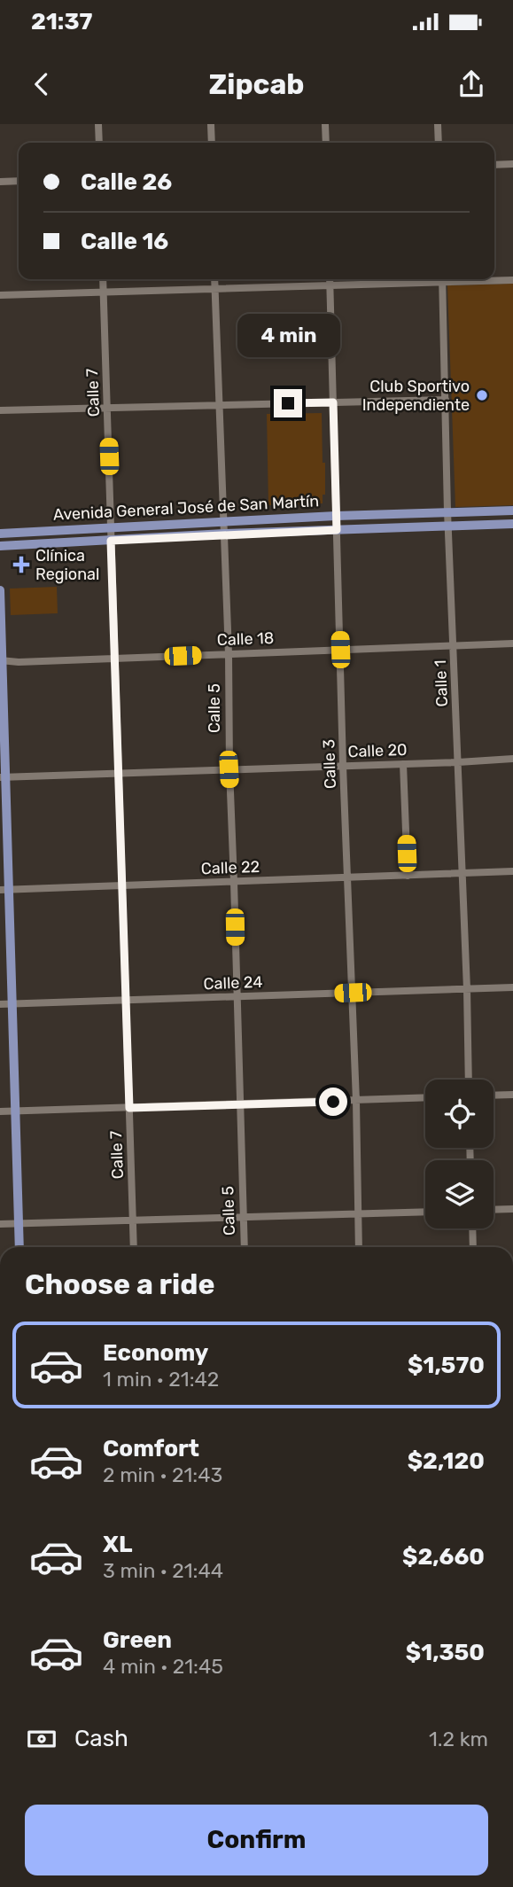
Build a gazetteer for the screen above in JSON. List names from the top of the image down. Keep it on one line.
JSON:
{"streets":{"main road":["Avenida General José de San Martín"],"street":["Calle 7","Calle 18","Calle 1","Calle 5","Calle 20","Calle 3","Calle 22","Calle 24"]},"crossings":[["Calle 7","Avenida General José de San Martín"],["Calle 7","Calle 18"],["Calle 7","Calle 20"],["Calle 7","Calle 22"],["Calle 7","Calle 24"],["Avenida General José de San Martín","Calle 1"],["Avenida General José de San Martín","Calle 5"],["Avenida General José de San Martín","Calle 3"],["Calle 18","Calle 1"],["Calle 18","Calle 5"],["Calle 18","Calle 3"],["Calle 1","Calle 20"],["Calle 1","Calle 22"],["Calle 1","Calle 24"],["Calle 5","Calle 20"],["Calle 5","Calle 22"],["Calle 5","Calle 24"],["Calle 20","Calle 3"],["Calle 3","Calle 22"],["Calle 3","Calle 24"]],"places":{"other":["Club Sportivo Independiente"],"health":["Clínica Regional"]},"page":{"status":"21:37","header":"Zipcab","banner":["Calle 26","Calle 16"],"bubble":"4 min","heading":"Choose a ride","list":[{"name":"Economy","note":"1 min · 21:42","value":"$1,570"},{"name":"Comfort","note":"2 min · 21:43","value":"$2,120"},{"name":"XL","note":"3 min · 21:44","value":"$2,660"},{"name":"Green","note":"4 min · 21:45","value":"$1,350"}],"pay":["Cash","1.2 km"],"buttons":"Confirm"}}
